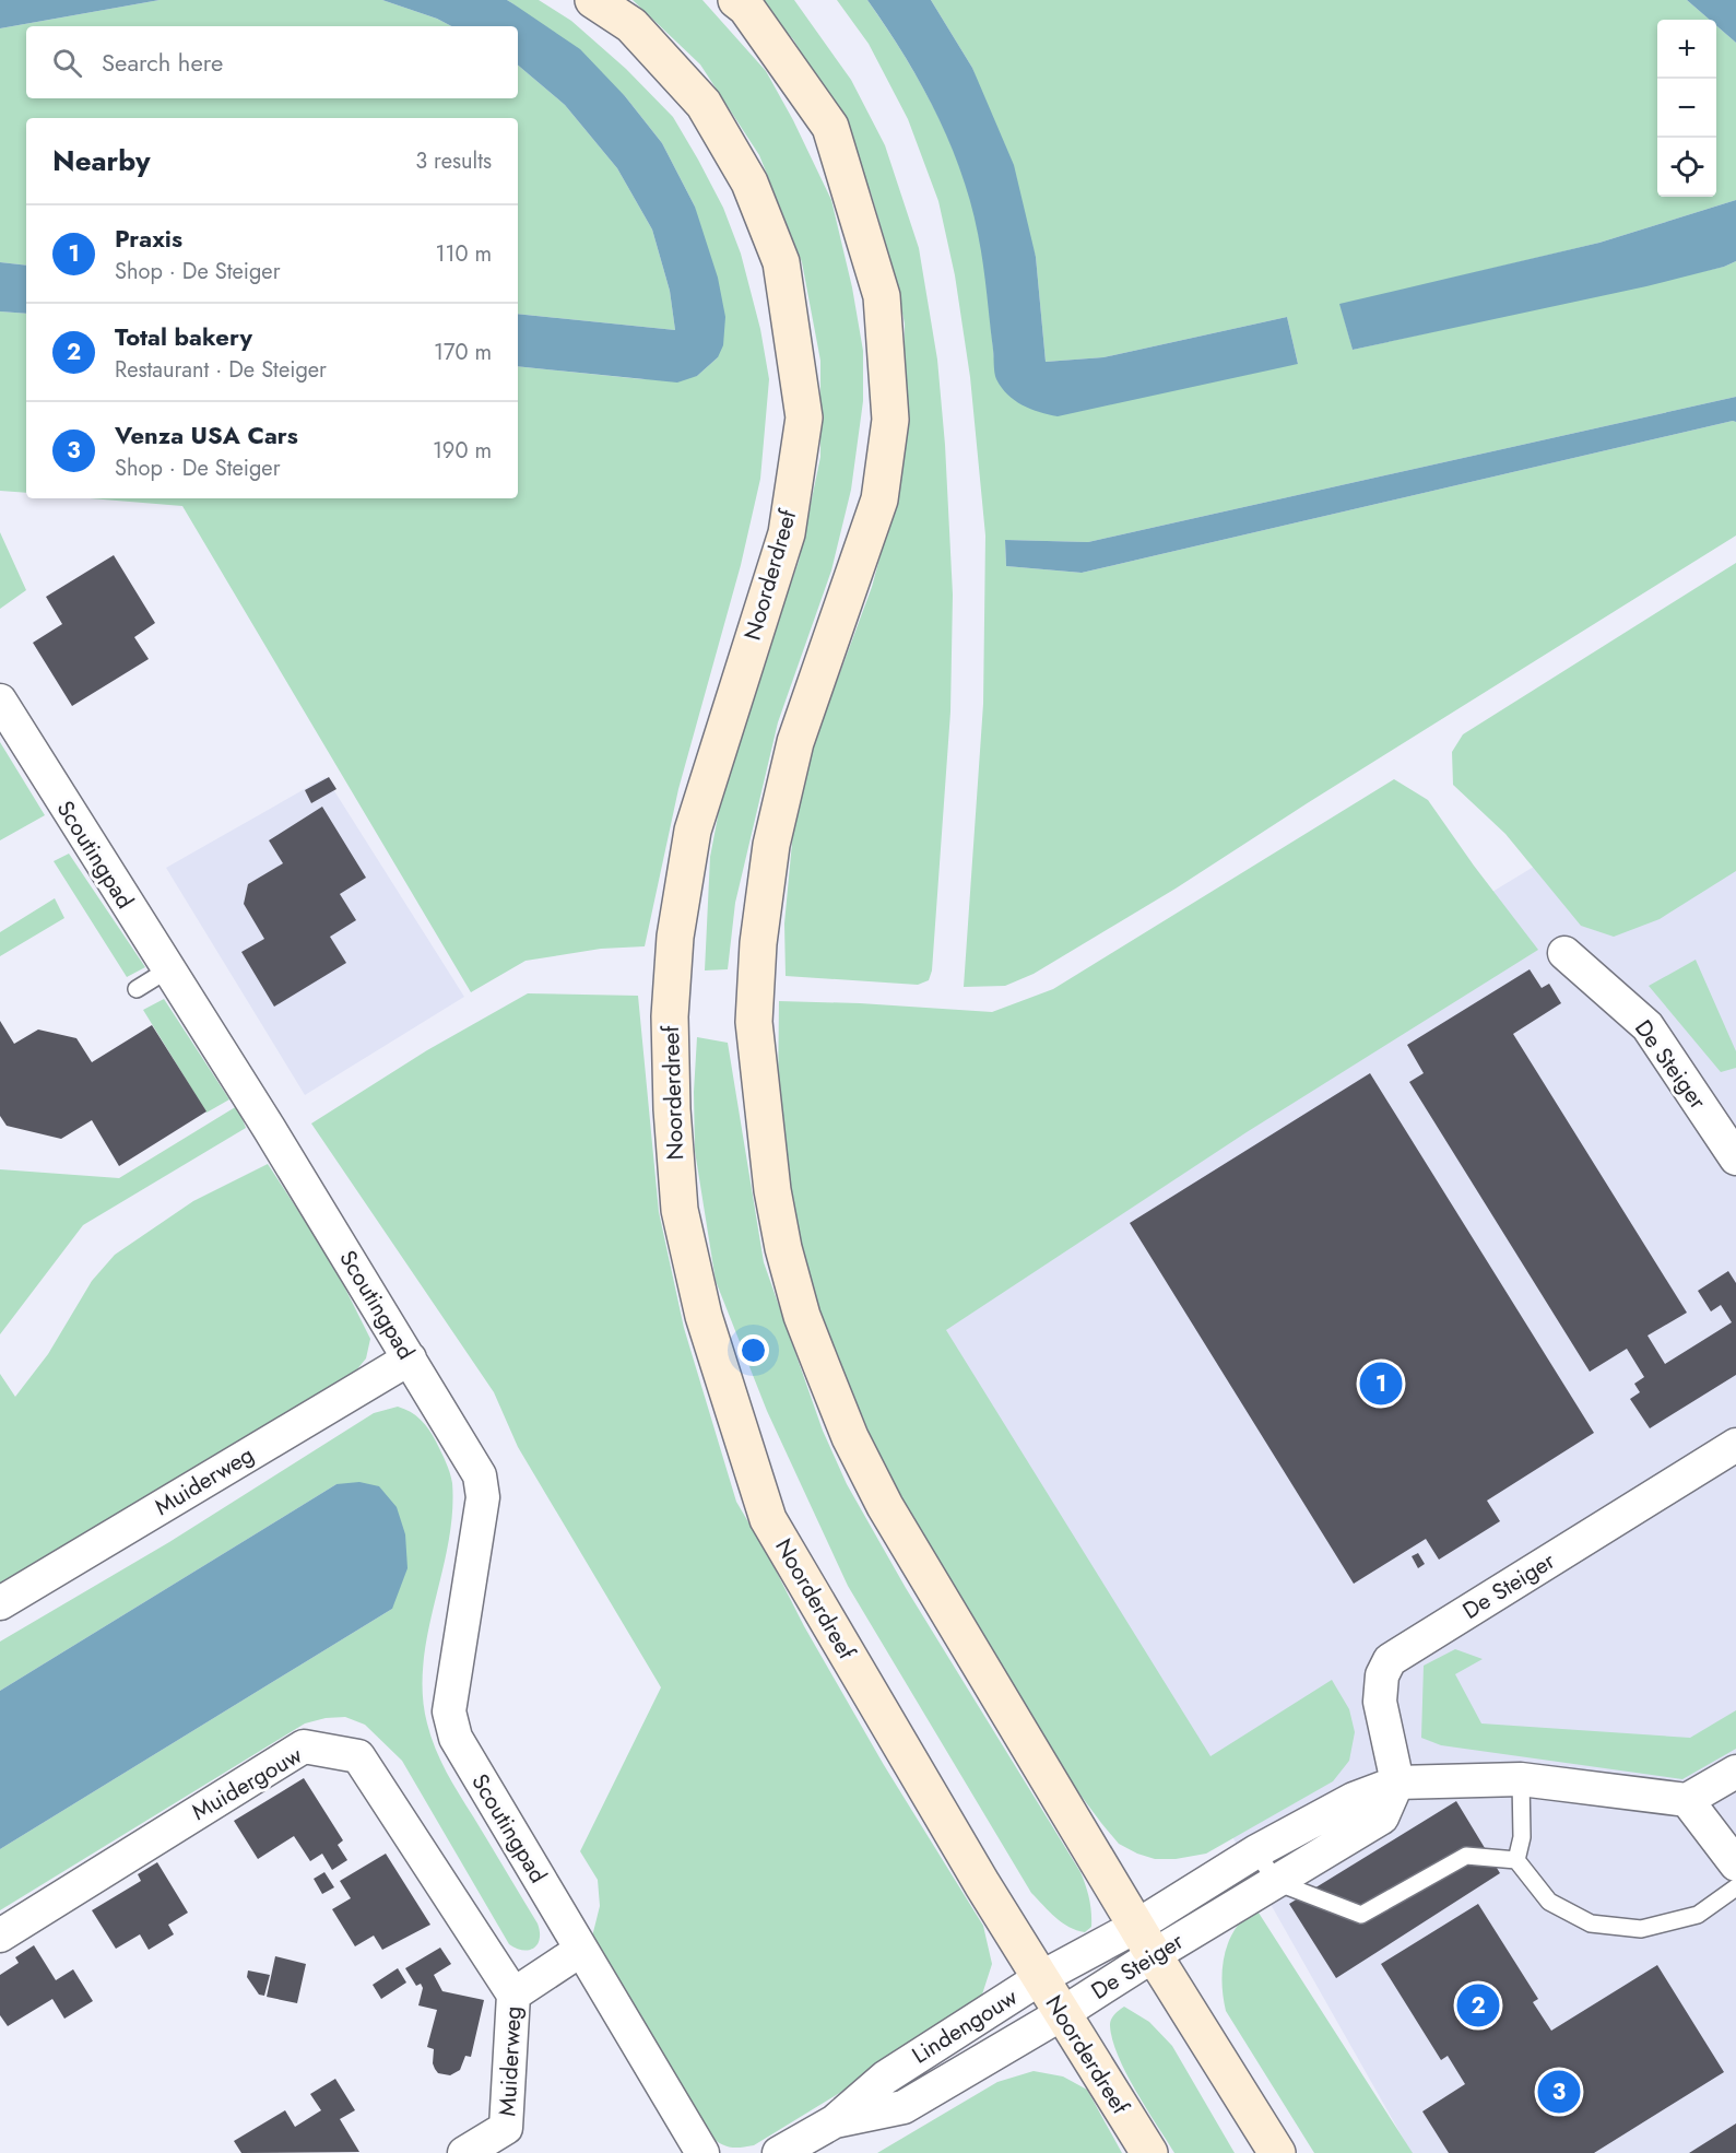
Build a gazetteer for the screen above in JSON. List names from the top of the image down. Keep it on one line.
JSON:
{"streets":{"main road":["Noorderdreef"],"street":["Scoutingpad","De Steiger","Muiderweg","Muidergouw","Lindengouw"]},"crossings":[["Noorderdreef","De Steiger"],["Noorderdreef","Lindengouw"],["Scoutingpad","Muiderweg"],["De Steiger","Lindengouw"],["Muiderweg","Muidergouw"]],"page":{"map_buttons":["+","−"],"search":"Search here","heading":["Nearby","3 results"],"list":[{"mark":"1","name":"Praxis","note":"Shop · De Steiger","value":"110 m"},{"mark":"2","name":"Total bakery","note":"Restaurant · De Steiger","value":"170 m"},{"mark":"3","name":"Venza USA Cars","note":"Shop · De Steiger","value":"190 m"}],"pins":["1","2","3"]}}
